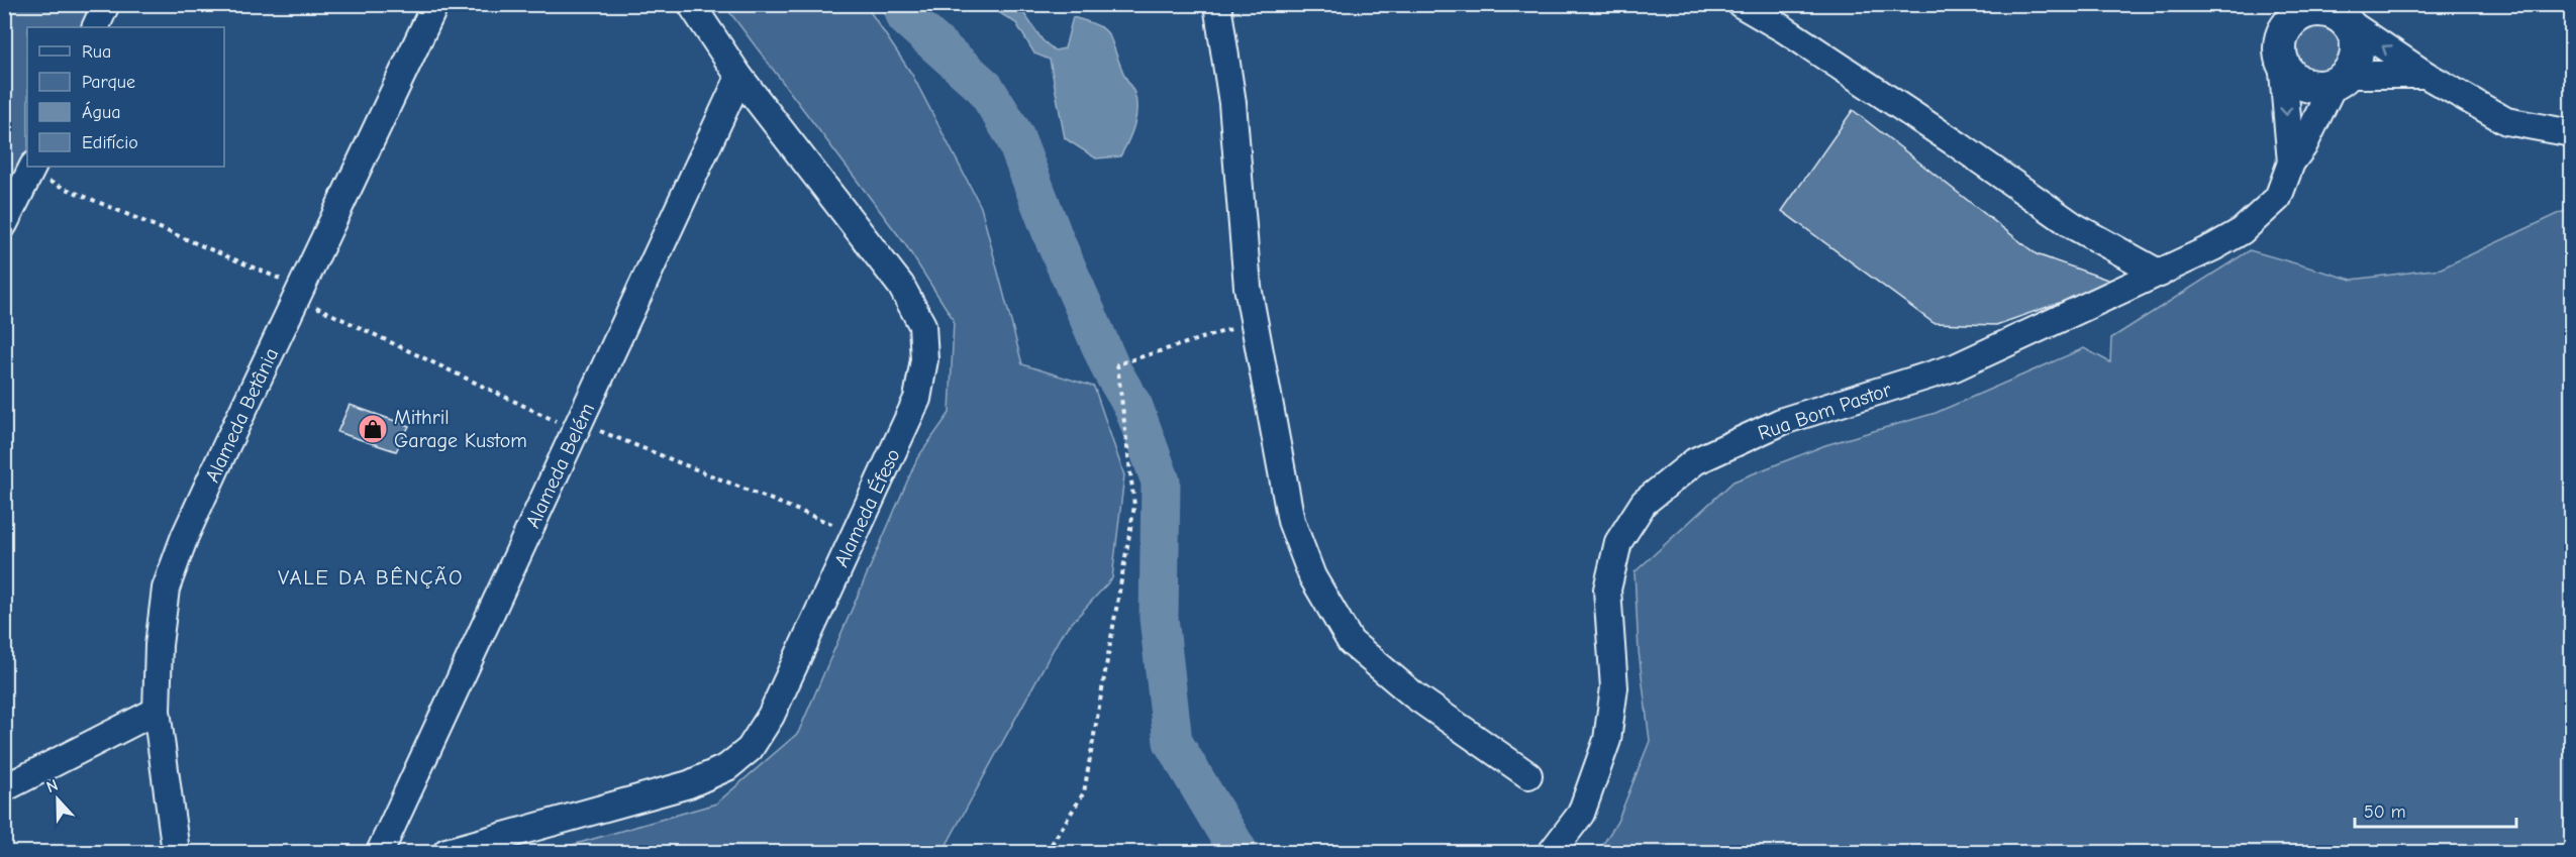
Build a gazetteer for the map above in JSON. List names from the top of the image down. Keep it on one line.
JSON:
{"streets":{"street":["Rua Bom Pastor","Alameda Betânia","Alameda Belém","Alameda Éfeso"]},"crossings":[["Alameda Belém","Alameda Éfeso"]],"districts":["VALE DA BÊNÇÃO"],"places":{"shop":["Mithril Garage Kustom"]},"legend":["Rua","Parque","Água","Edifício"],"scale_bar":"50 m","north":"top"}
